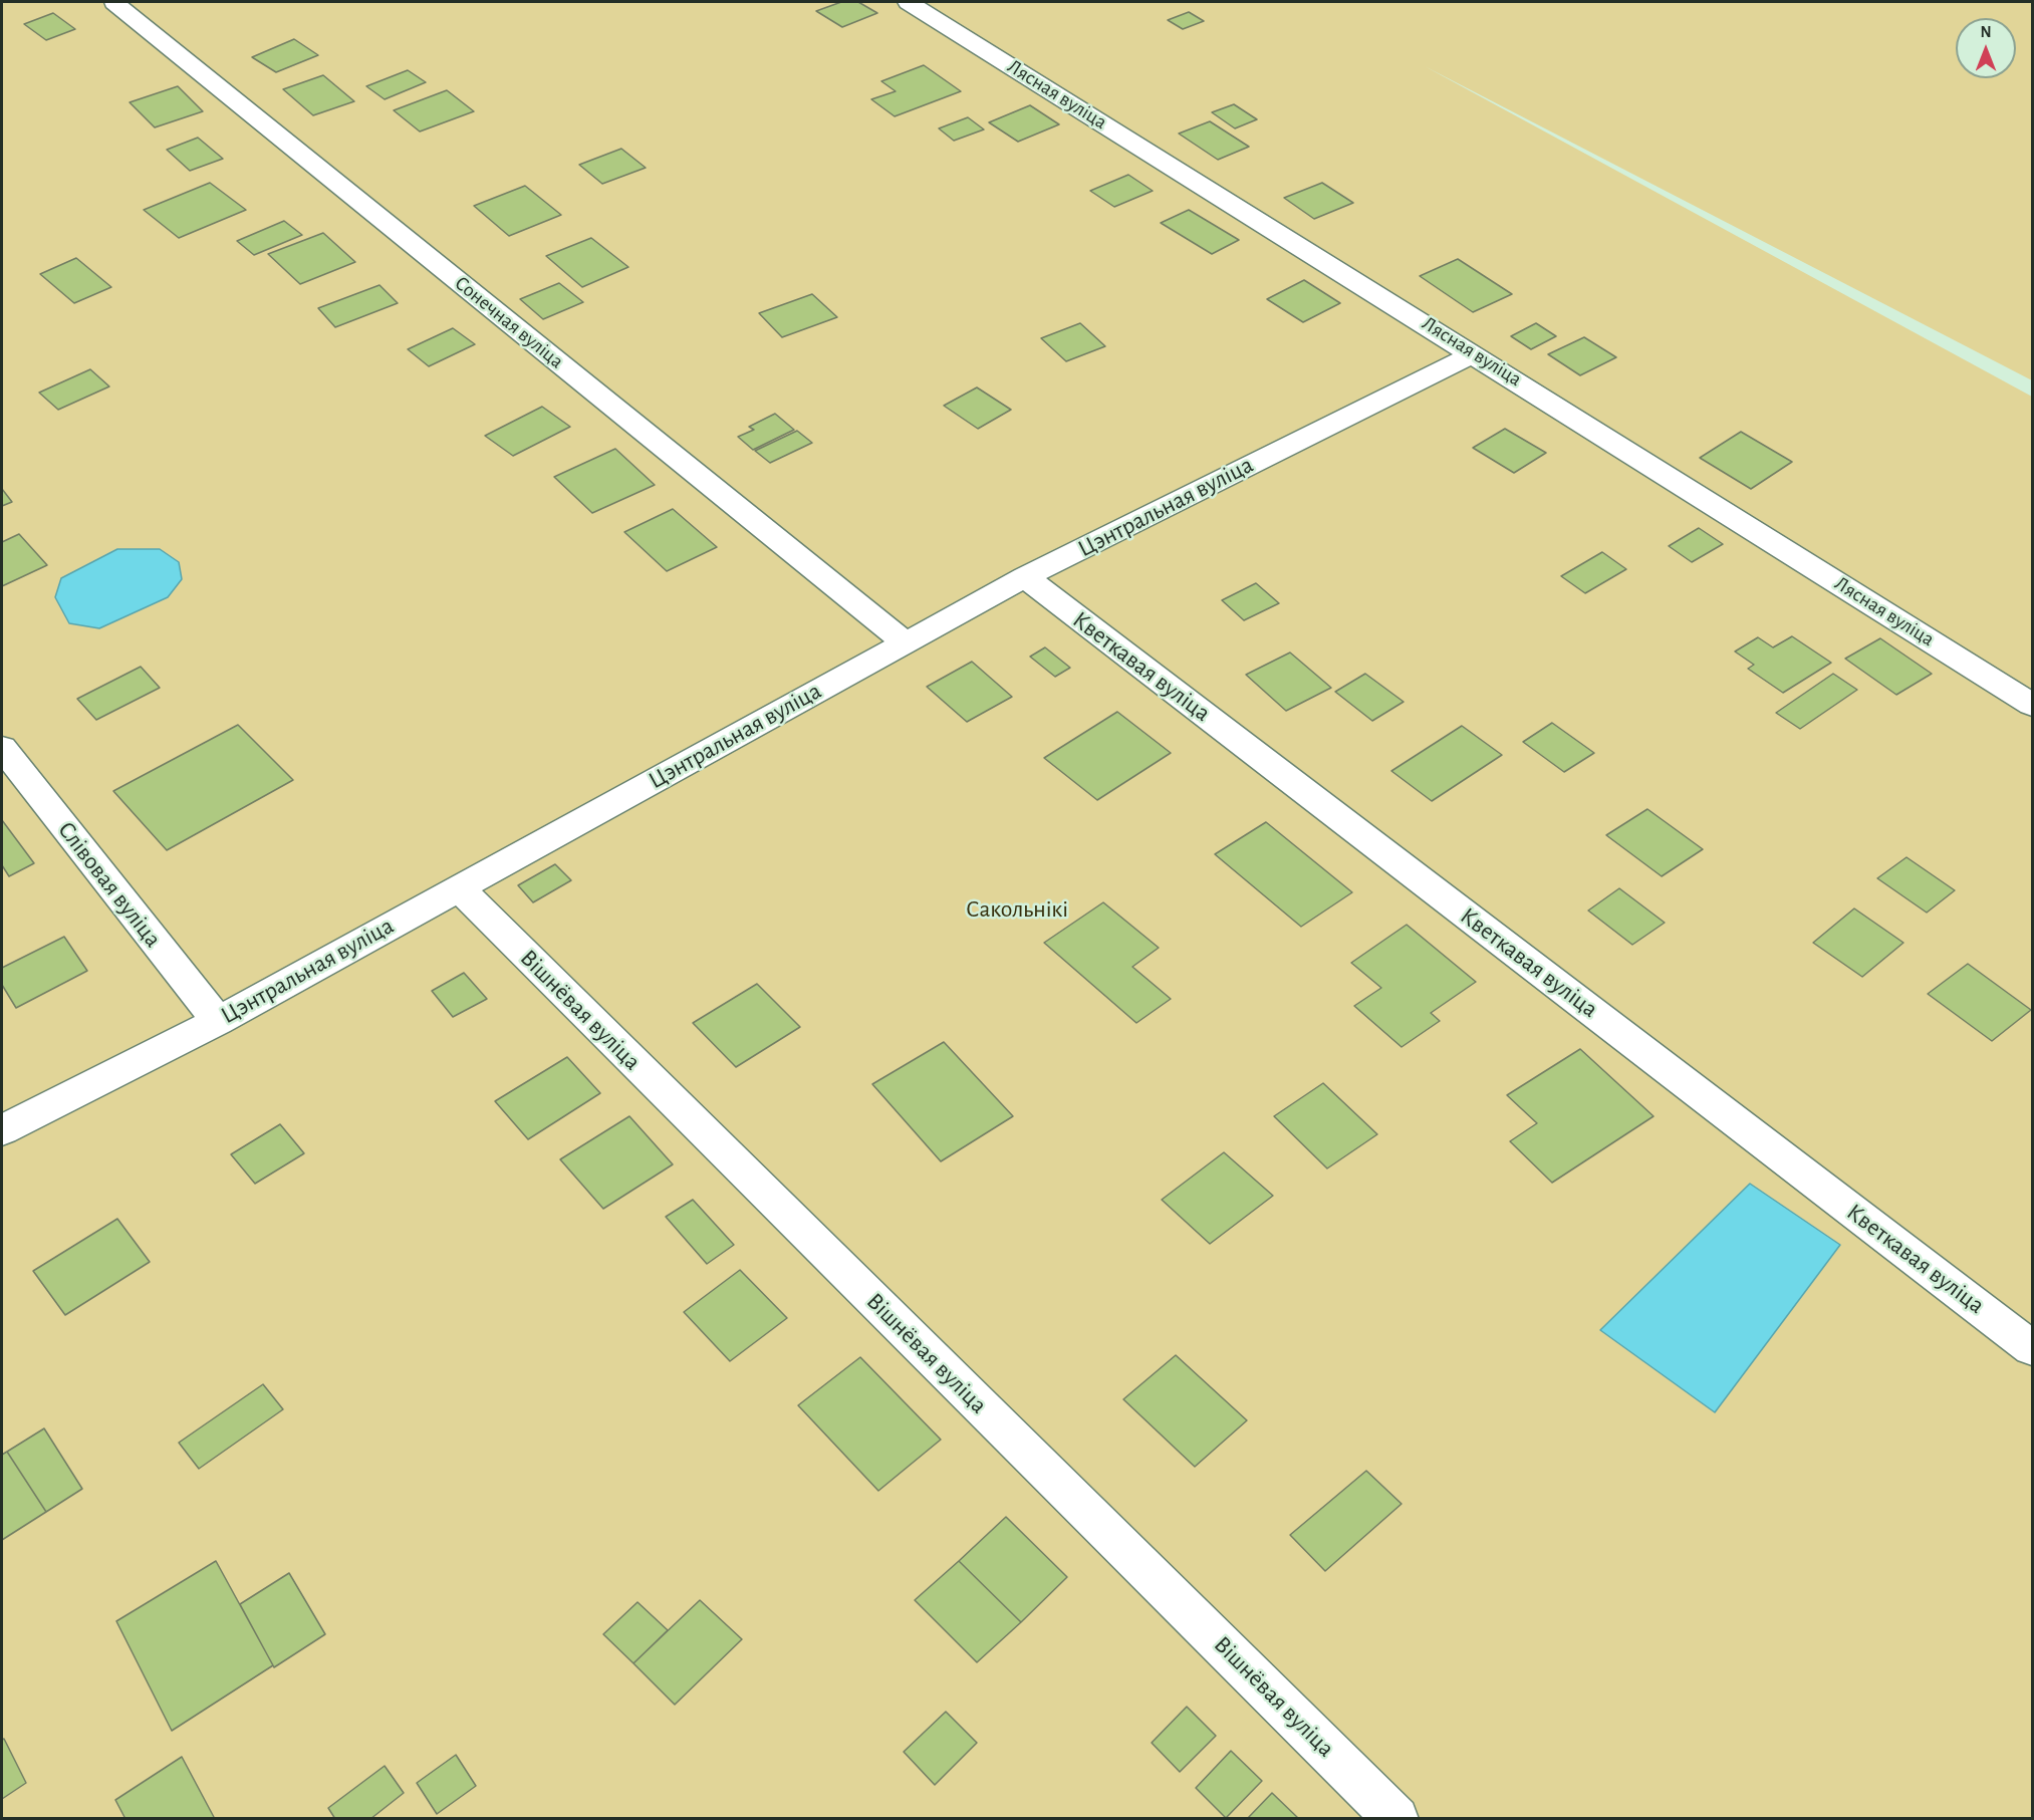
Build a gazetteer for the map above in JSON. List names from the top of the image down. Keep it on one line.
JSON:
{"streets":{"street":["Лясная вуліца","Сонечная вуліца","Цэнтральная вуліца","Кветкавая вуліца","Слівовая вуліца","Вішнёвая вуліца"]},"crossings":[["Лясная вуліца","Цэнтральная вуліца"],["Сонечная вуліца","Цэнтральная вуліца"],["Цэнтральная вуліца","Кветкавая вуліца"],["Цэнтральная вуліца","Слівовая вуліца"],["Цэнтральная вуліца","Вішнёвая вуліца"]],"parks":["Сакольнікі"],"north":"top"}
